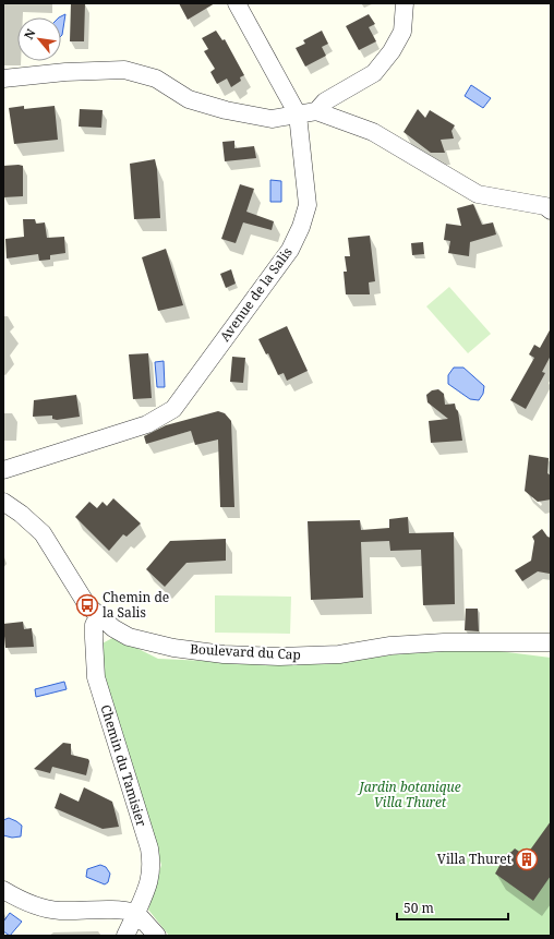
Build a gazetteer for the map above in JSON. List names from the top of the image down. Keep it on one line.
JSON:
{"streets":{"street":["Avenue de la Salis","Boulevard du Cap","Chemin du Tamisier"]},"crossings":[["Boulevard du Cap","Chemin du Tamisier"]],"parks":["Jardin botanique Villa Thuret"],"places":{"bus stop":["Chemin de la Salis"],"building":["Villa Thuret"]},"scale_bar":"50 m","north":"top left"}
